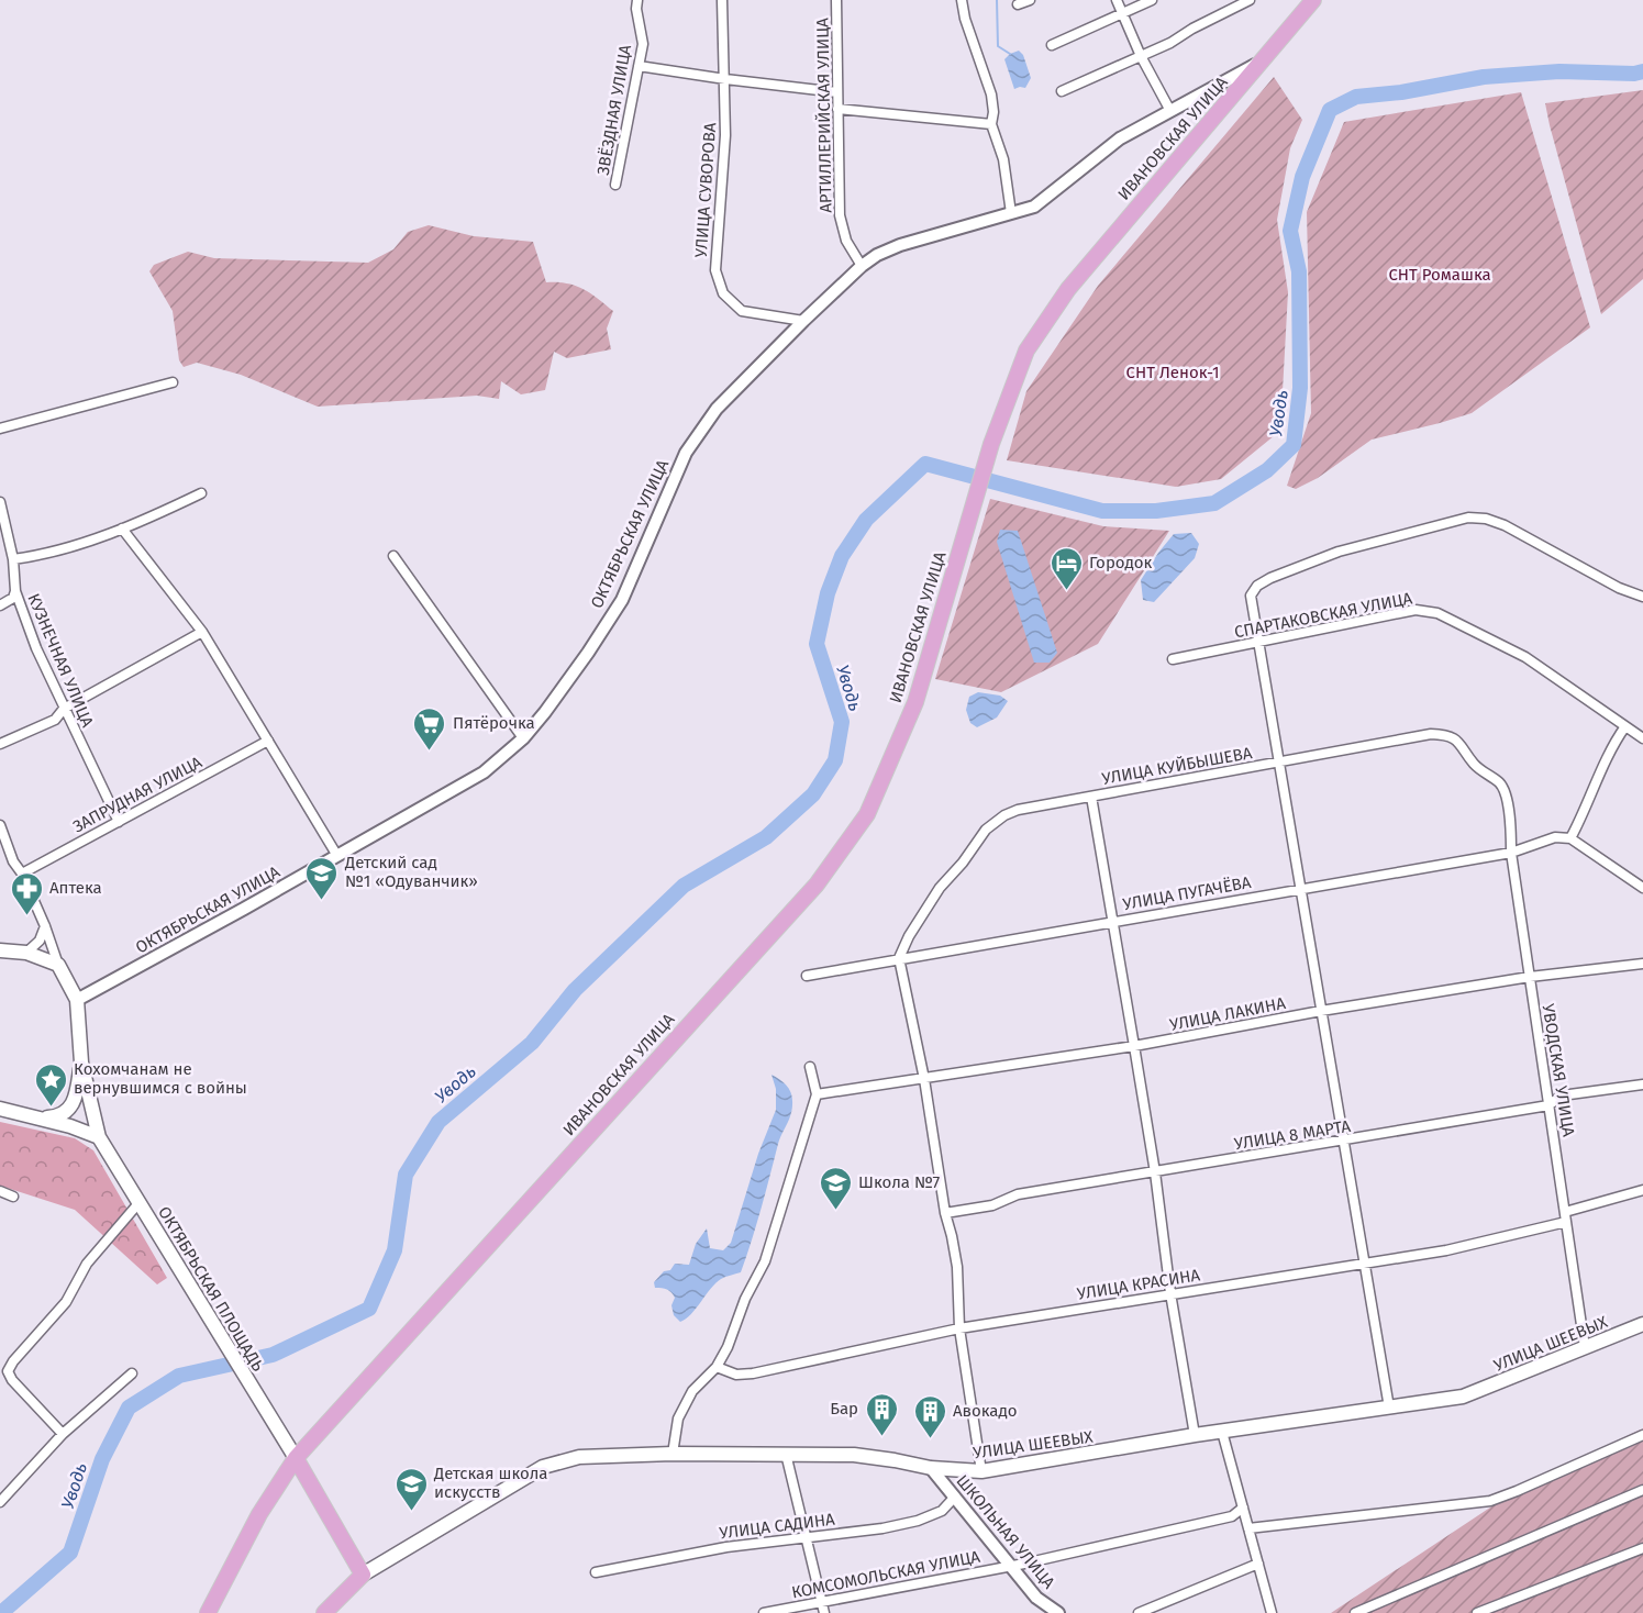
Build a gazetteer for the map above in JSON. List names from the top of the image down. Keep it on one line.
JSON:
{"streets":{"main road":["ИВАНОВСКАЯ УЛИЦА","ОКТЯБРЬСКАЯ ПЛОЩАДЬ","УЛИЦА ШЕЕВЫХ"],"street":["ЗВЁЗДНАЯ УЛИЦА","АРТИЛЛЕРИЙСКАЯ УЛИЦА","УЛИЦА СУВОРОВА","ОКТЯБРЬСКАЯ УЛИЦА","СПАРТАКОВСКАЯ УЛИЦА","КУЗНЕЧНАЯ УЛИЦА","УЛИЦА КУЙБЫШЕВА","ЗАПРУДНАЯ УЛИЦА","УЛИЦА ПУГАЧЁВА","УЛИЦА ЛАКИНА","УВОДСКАЯ УЛИЦА","УЛИЦА 8 МАРТА","УЛИЦА КРАСИНА","УЛИЦА САДИНА","ШКОЛЬНАЯ УЛИЦА","КОМСОМОЛЬСКАЯ УЛИЦА"]},"crossings":[["АРТИЛЛЕРИЙСКАЯ УЛИЦА","ОКТЯБРЬСКАЯ УЛИЦА"],["ИВАНОВСКАЯ УЛИЦА","ОКТЯБРЬСКАЯ УЛИЦА"],["ИВАНОВСКАЯ УЛИЦА","ОКТЯБРЬСКАЯ ПЛОЩАДЬ"],["УЛИЦА СУВОРОВА","ОКТЯБРЬСКАЯ УЛИЦА"],["КУЗНЕЧНАЯ УЛИЦА","ЗАПРУДНАЯ УЛИЦА"],["УЛИЦА КУЙБЫШЕВА","УЛИЦА ПУГАЧЁВА"],["УЛИЦА КУЙБЫШЕВА","УВОДСКАЯ УЛИЦА"],["УЛИЦА ПУГАЧЁВА","УВОДСКАЯ УЛИЦА"],["УЛИЦА ЛАКИНА","УВОДСКАЯ УЛИЦА"],["УВОДСКАЯ УЛИЦА","УЛИЦА 8 МАРТА"],["УВОДСКАЯ УЛИЦА","УЛИЦА КРАСИНА"],["УВОДСКАЯ УЛИЦА","УЛИЦА ШЕЕВЫХ"],["УЛИЦА ШЕЕВЫХ","ШКОЛЬНАЯ УЛИЦА"],["УЛИЦА САДИНА","ШКОЛЬНАЯ УЛИЦА"],["ШКОЛЬНАЯ УЛИЦА","КОМСОМОЛЬСКАЯ УЛИЦА"]],"water":["Уводь"],"parks":["СНТ Ромашка","СНТ Ленок-1"],"places":{"hotel":["Городок"],"supermarket":["Пятёрочка"],"school or university":["Детский сад №1 «Одуванчик»","Школа №7","Детская школа искусств"],"pharmacy":["Аптека"],"place":["Кохомчанам не вернувшимся с войны"],"building":["Бар","Авокадо"]}}
